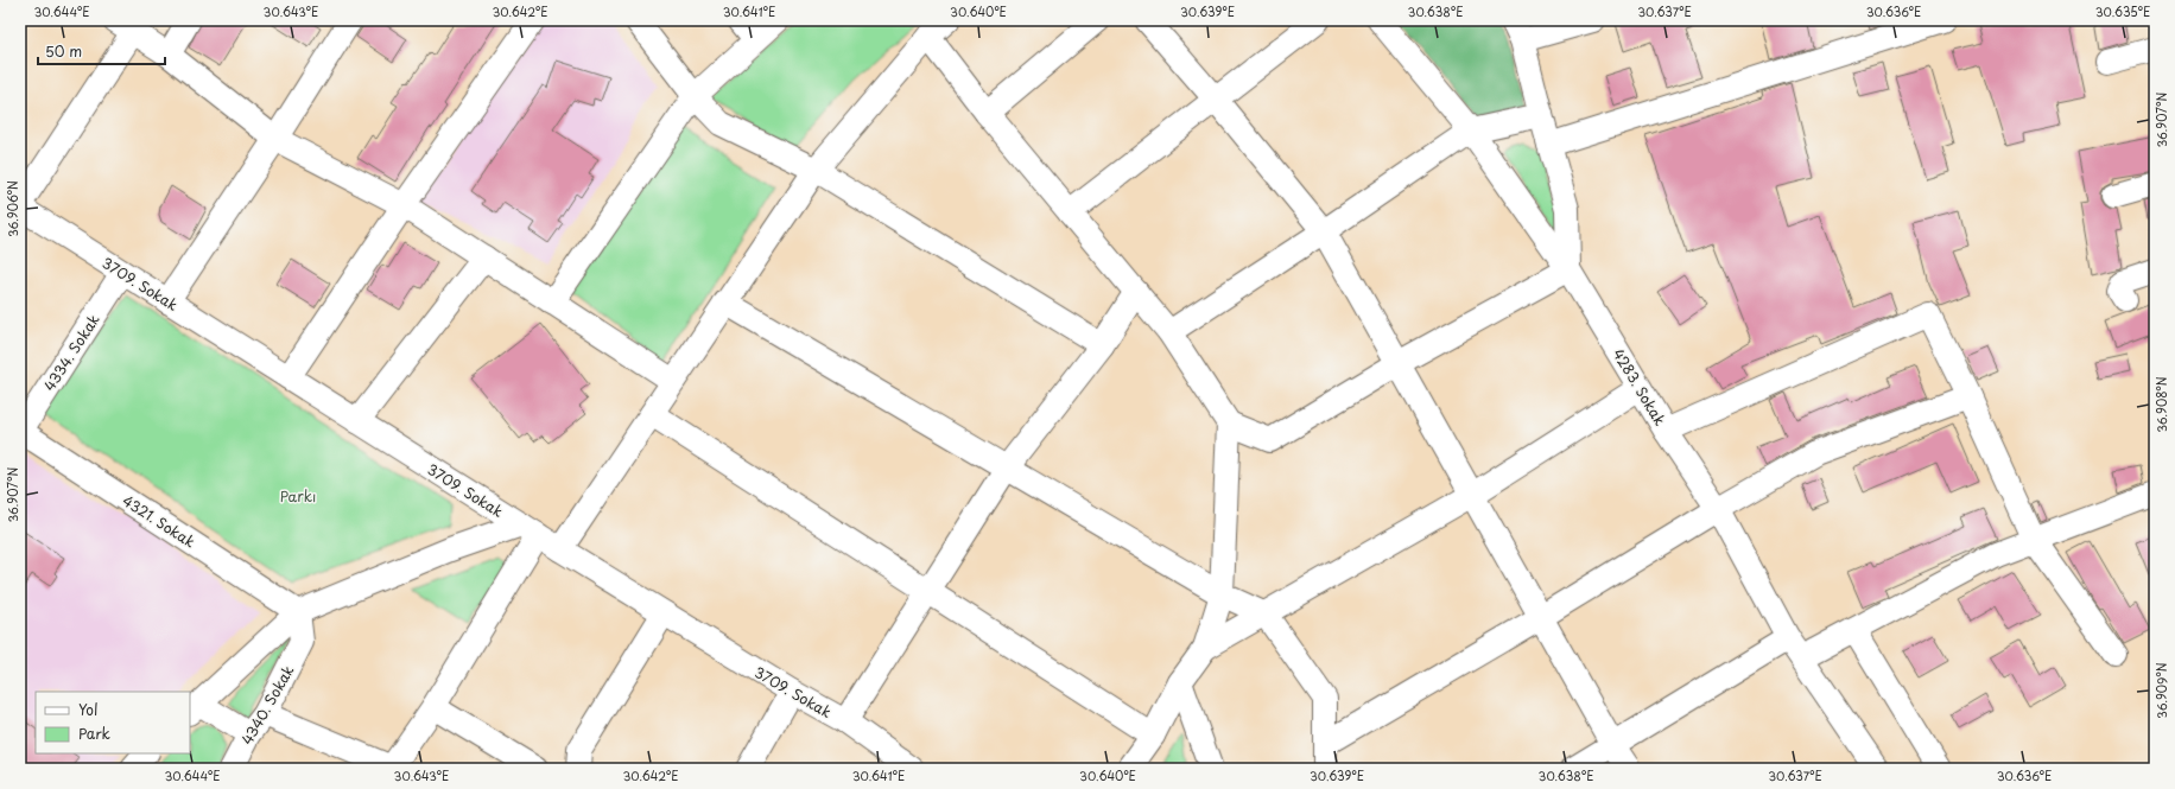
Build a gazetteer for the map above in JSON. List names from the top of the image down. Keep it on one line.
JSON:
{"streets":{"street":["3709. Sokak","4334. Sokak","4283. Sokak","4321. Sokak","4340. Sokak"]},"crossings":[["3709. Sokak","4334. Sokak"],["4334. Sokak","4321. Sokak"],["4321. Sokak","4340. Sokak"]],"parks":["Parkı"],"legend":["Yol","Park"],"scale_bar":"50 m","coordinates":["30.644°E","30.643°E","30.642°E","30.641°E","30.640°E","30.639°E","30.638°E","30.637°E","30.636°E","30.635°E","36.907°N","36.906°N","36.908°N","36.909°N"]}
